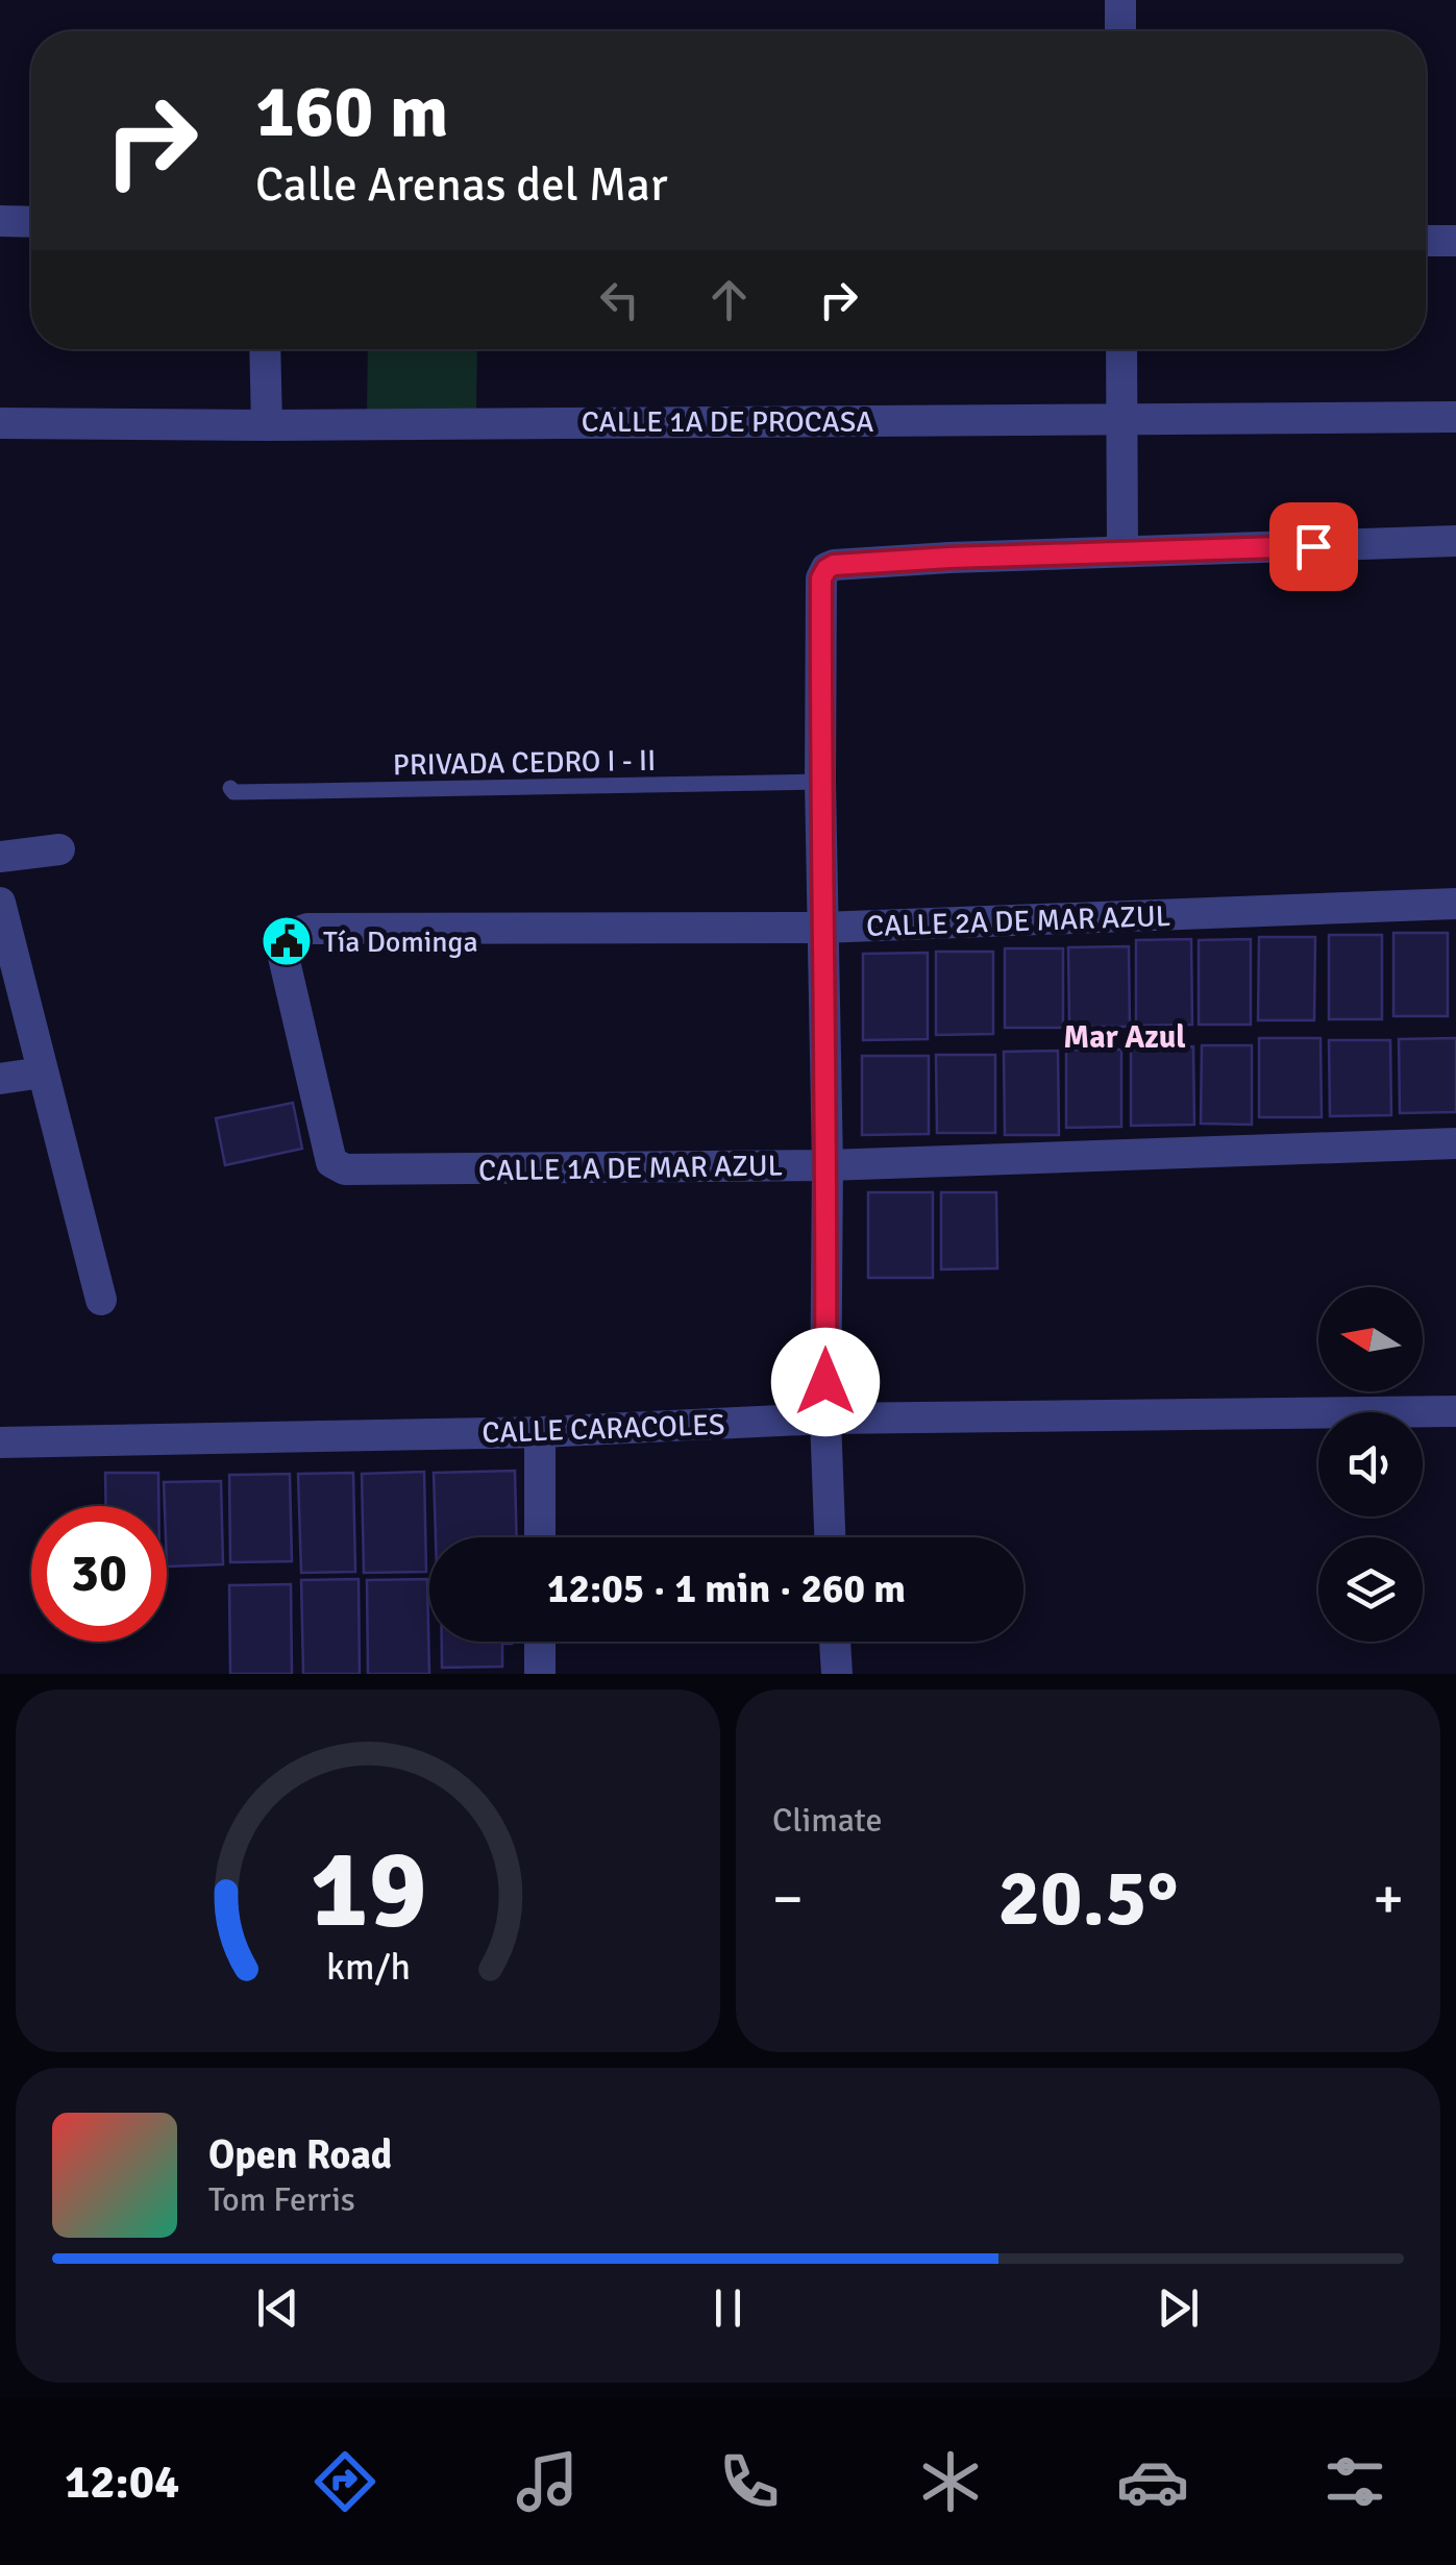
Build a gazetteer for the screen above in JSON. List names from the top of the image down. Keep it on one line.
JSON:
{"streets":{"street":["CALLE 1A DE PROCASA","CALLE 2A DE MAR AZUL","CALLE 1A DE MAR AZUL","CALLE CARACOLES"],"lane":["PRIVADA CEDRO I - II"]},"crossings":[["CALLE 2A DE MAR AZUL","CALLE 1A DE MAR AZUL"]],"districts":["Mar Azul"],"places":{"public building":["Tía Dominga"]},"north":"left","page":{"turn":["160 m","Calle Arenas del Mar"],"limit":"30","trip":"12:05 · 1 min · 260 m","tile":"Climate","heat":["−","20.5°","+"],"song":["Open Road","Tom Ferris"],"tabs":"12:04","gauge":["19","km/h"]}}
